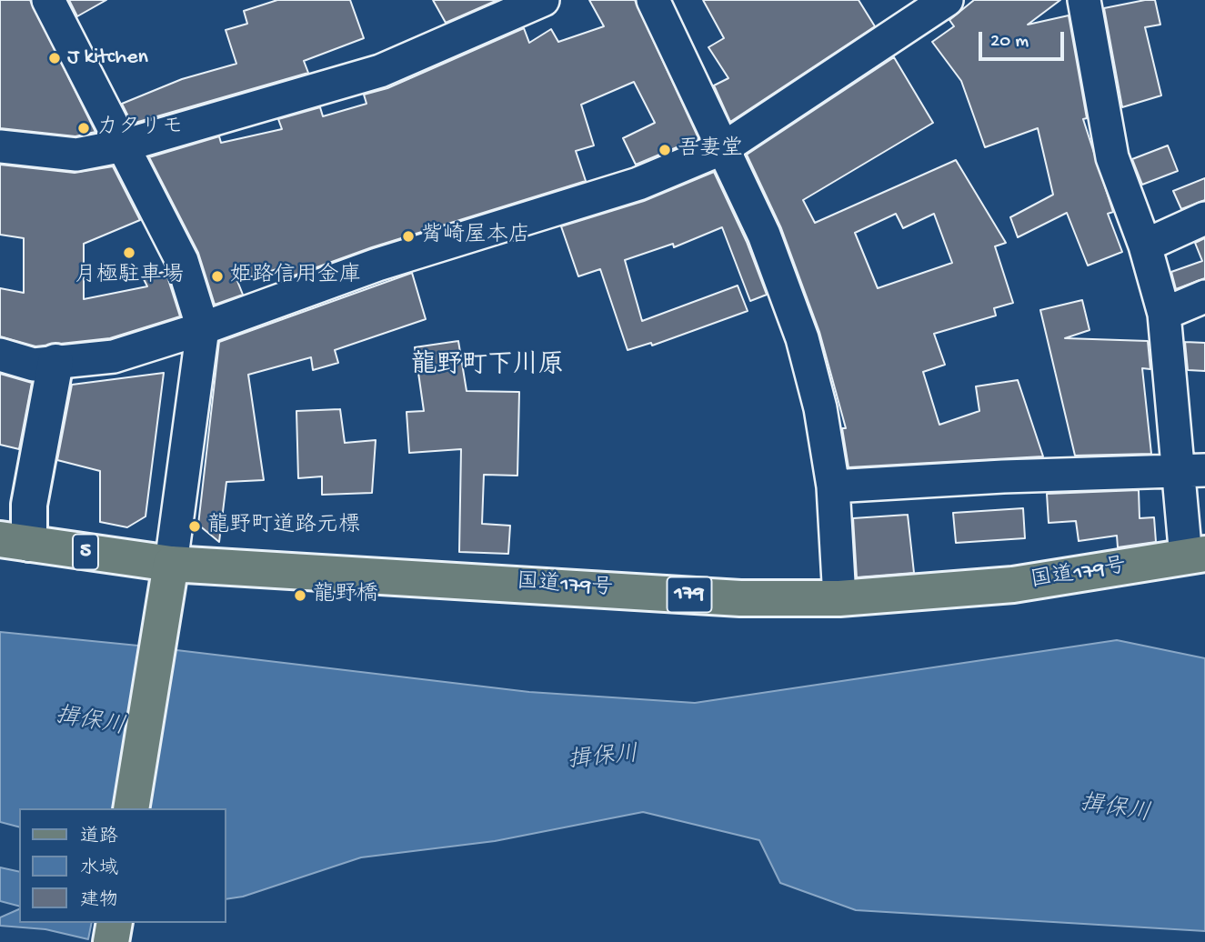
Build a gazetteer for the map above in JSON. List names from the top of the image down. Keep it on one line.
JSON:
{"streets":{"main road":["5","国道179号","179"]},"crossings":[["5","国道179号"]],"districts":["龍野町下川原"],"water":["揖保川"],"places":["J kitchen","カタリモ","吾妻堂","觜崎屋本店","月極駐車場","姫路信用金庫","龍野町道路元標","龍野橋"],"legend":["道路","水域","建物"],"scale_bar":"20 m"}
